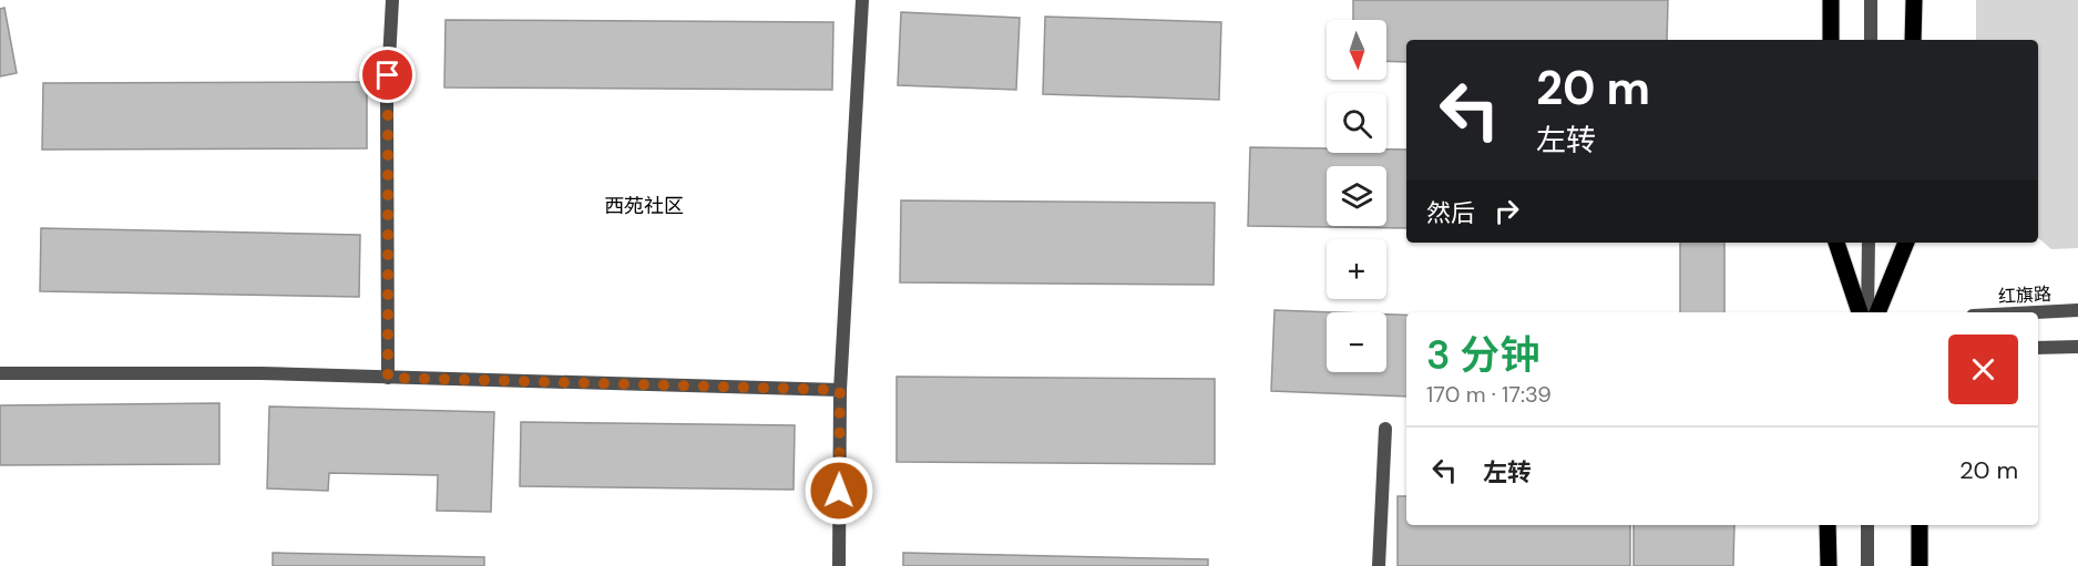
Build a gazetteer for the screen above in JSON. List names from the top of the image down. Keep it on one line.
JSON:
{"streets":{"street":["红旗路"]},"districts":["西苑社区"],"north":"bottom","page":{"map_buttons":["+","−"],"turn":["20 m","左转"],"then":"然后","heading":["3 分钟","170 m · 17:39"],"list":[{"name":"左转","value":"20 m"}]}}
